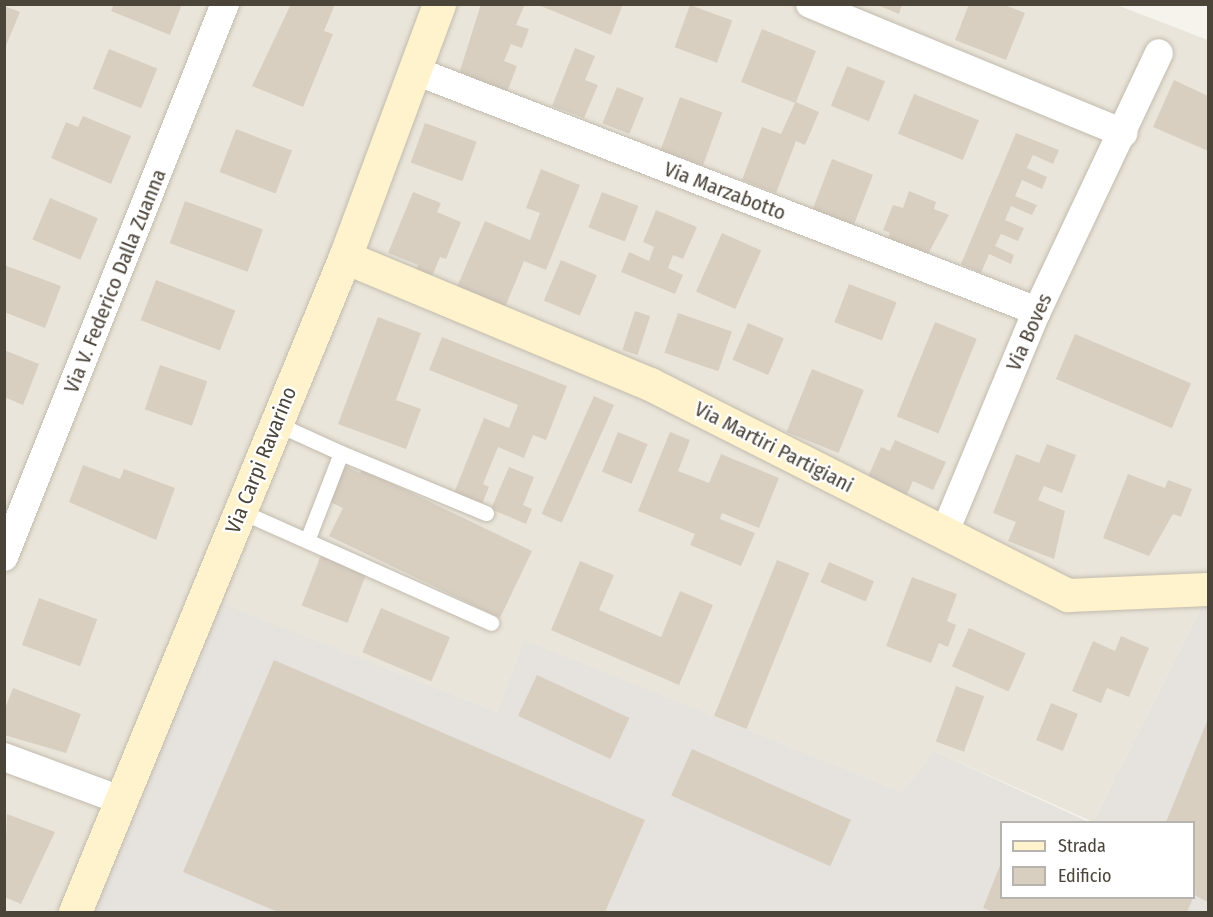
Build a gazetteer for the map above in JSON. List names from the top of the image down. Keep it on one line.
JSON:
{"streets":{"main road":["Via Martiri Partigiani","Via Carpi Ravarino"],"street":["Via Marzabotto","Via V. Federico Dalla Zuanna","Via Boves"]},"crossings":[["Via Marzabotto","Via Boves"],["Via Marzabotto","Via Carpi Ravarino"],["Via Boves","Via Martiri Partigiani"],["Via Martiri Partigiani","Via Carpi Ravarino"]],"legend":["Strada","Edificio"]}
